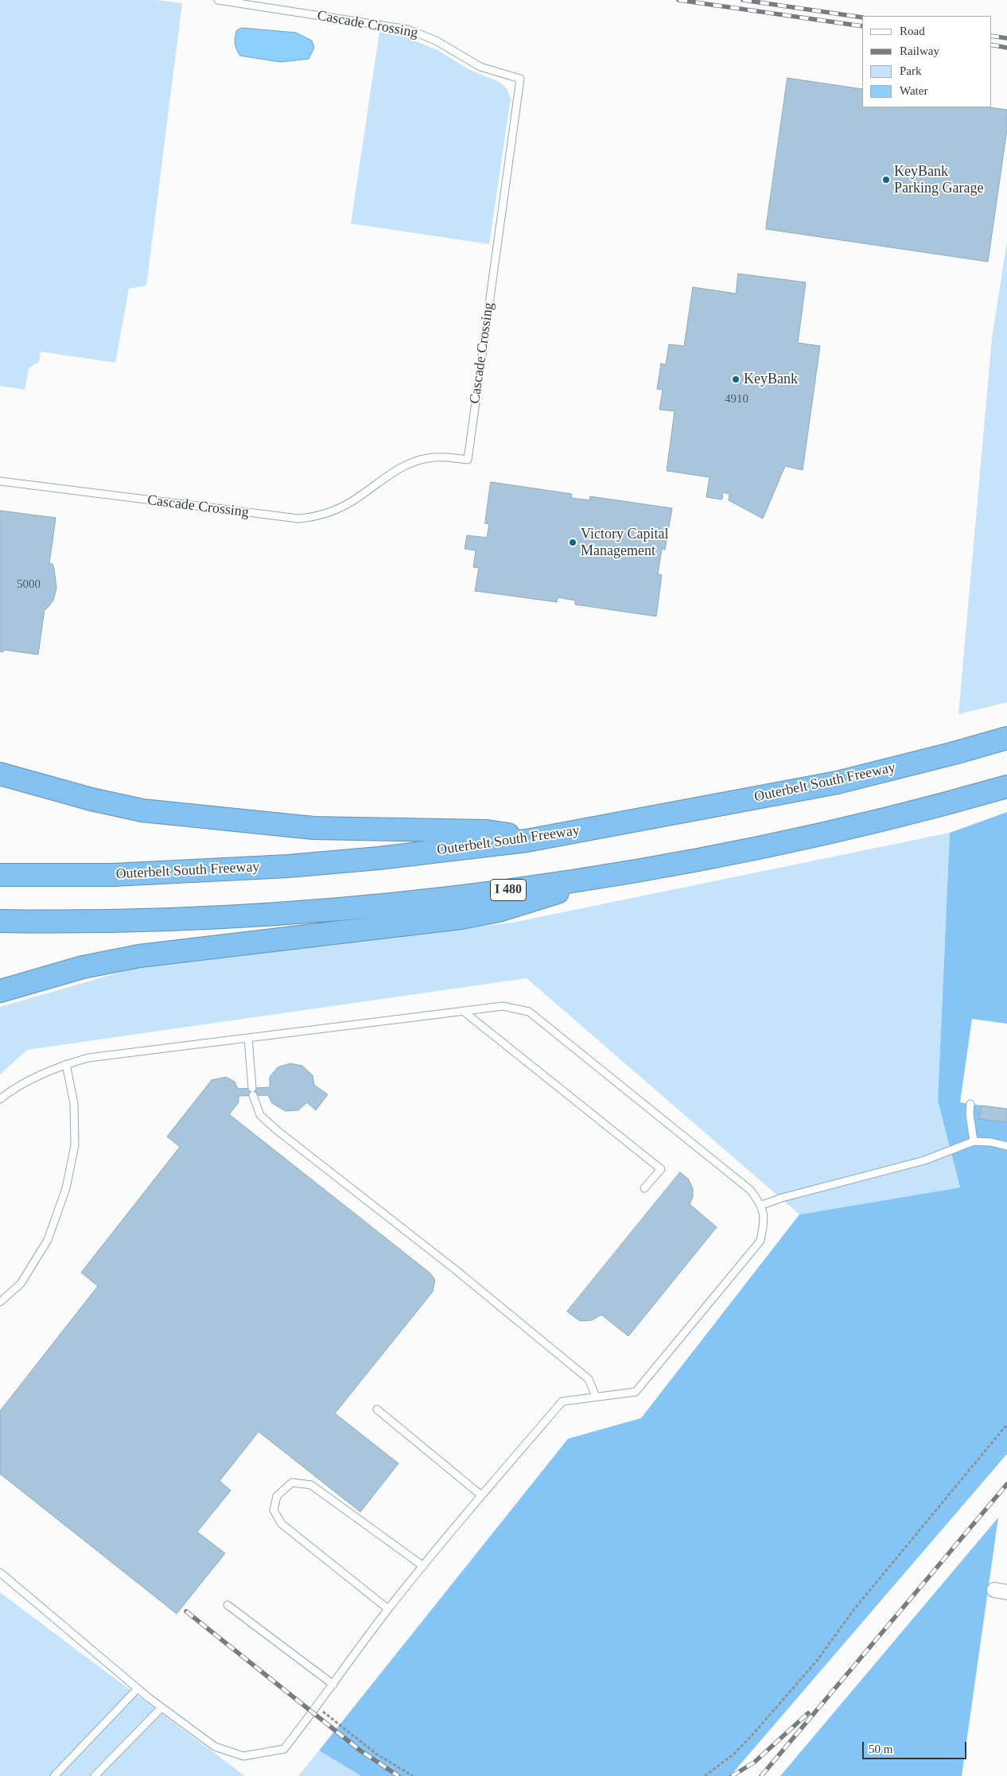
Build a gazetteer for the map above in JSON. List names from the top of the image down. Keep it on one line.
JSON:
{"streets":{"highway":["Outerbelt South Freeway","I 480"],"lane":["Cascade Crossing"]},"places":["KeyBank Parking Garage","KeyBank","Victory Capital Management"],"house_numbers":["4910","5000"],"legend":["Road","Railway","Park","Water"],"scale_bar":"50 m"}
